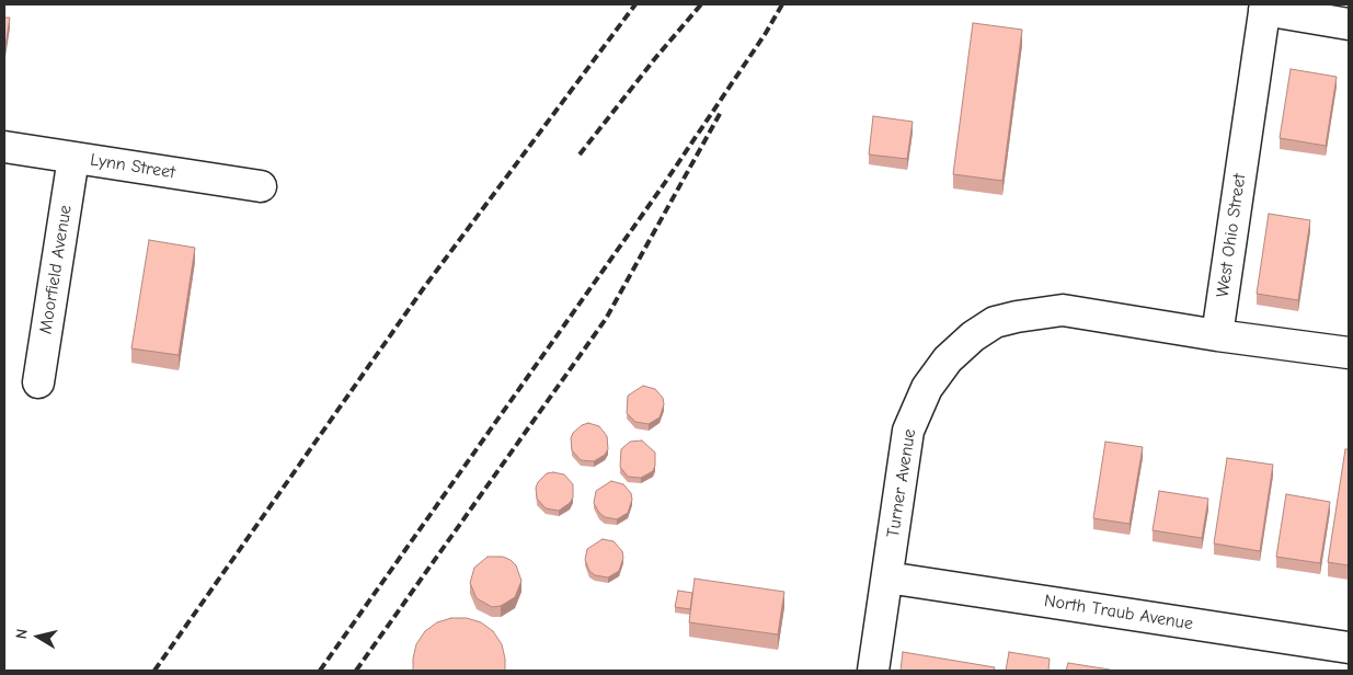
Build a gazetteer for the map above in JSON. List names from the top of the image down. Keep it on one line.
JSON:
{"streets":{"street":["Lynn Street","West Ohio Street","Moorfield Avenue","Turner Avenue","North Traub Avenue"]},"crossings":[["Lynn Street","Moorfield Avenue"],["West Ohio Street","Turner Avenue"],["Turner Avenue","North Traub Avenue"]],"north":"left"}
